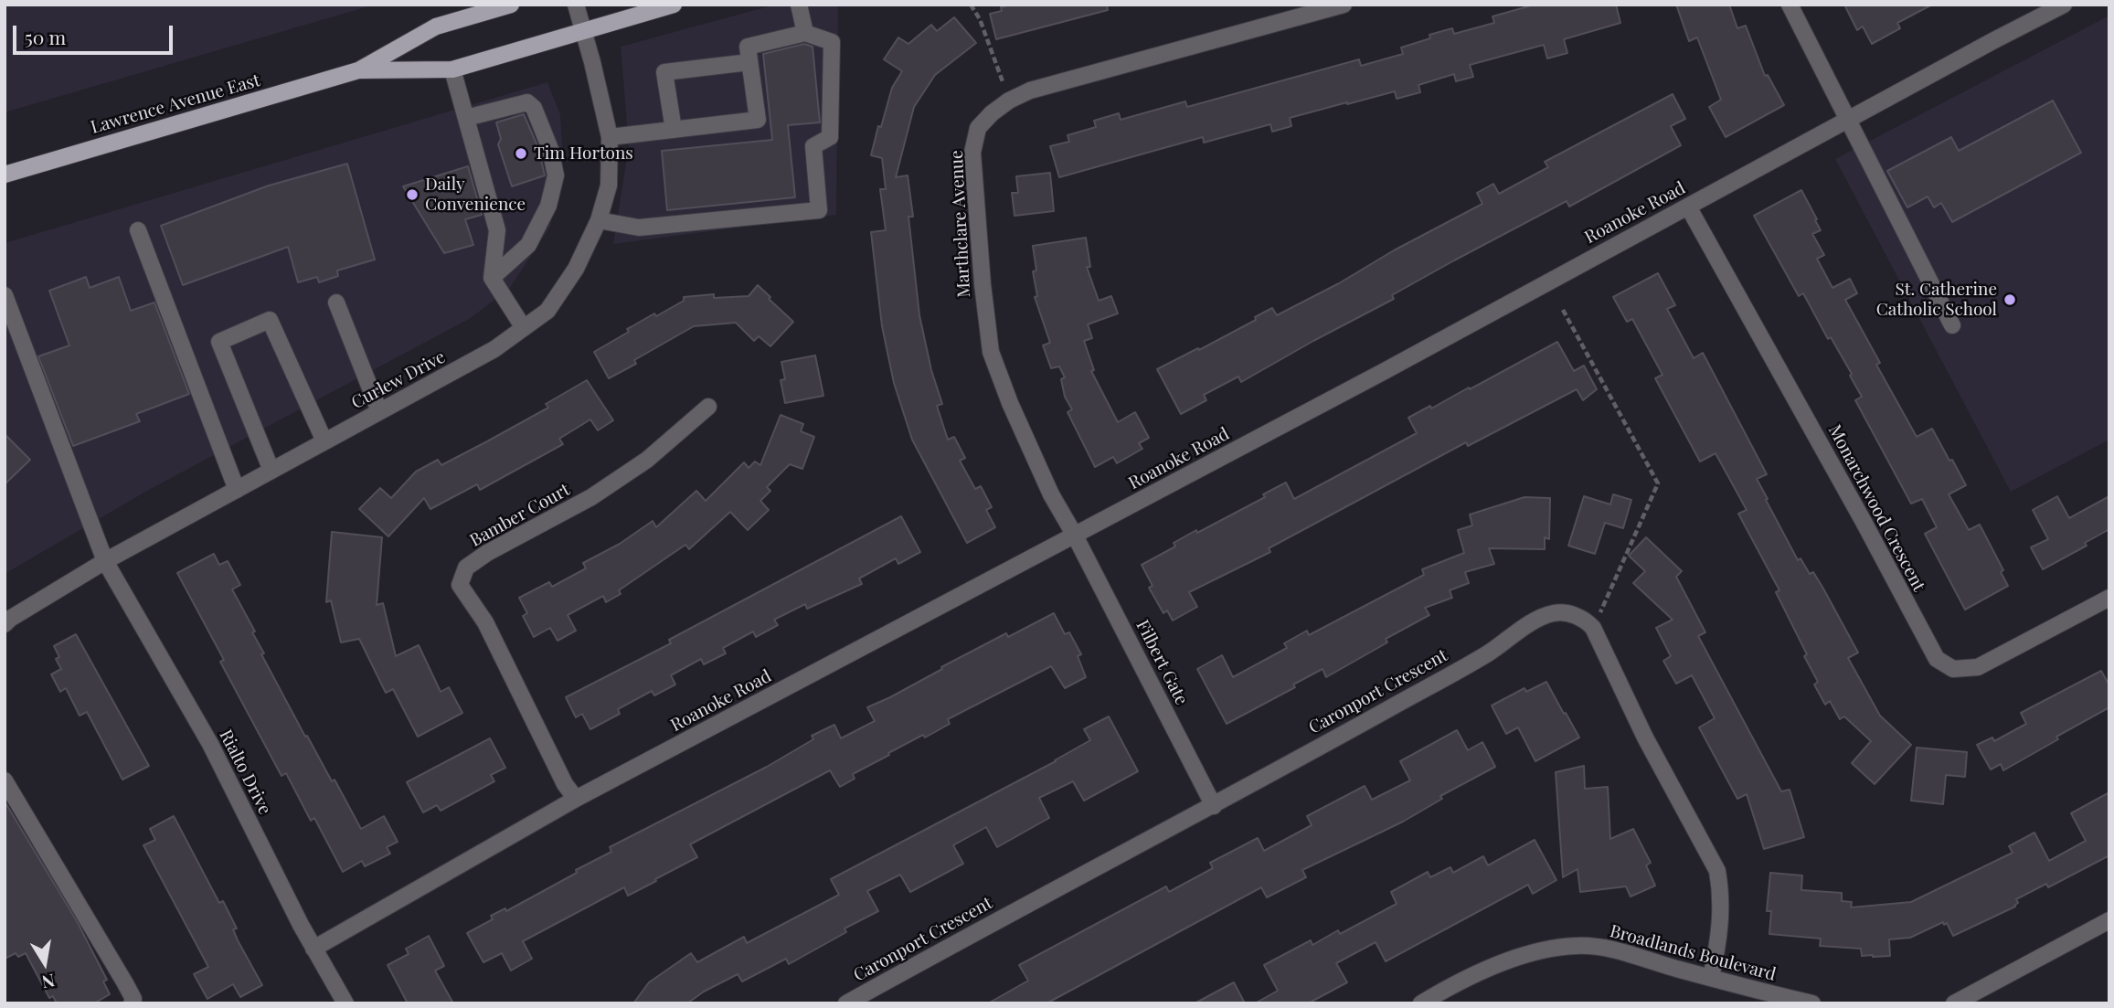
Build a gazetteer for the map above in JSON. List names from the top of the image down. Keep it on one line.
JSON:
{"streets":{"main road":["Lawrence Avenue East"],"street":["Roanoke Road","Marthclare Avenue","Curlew Drive","Monarchwood Crescent","Bamber Court","Filbert Gate","Caronport Crescent","Rialto Drive","Broadlands Boulevard"]},"crossings":[["Lawrence Avenue East","Curlew Drive"],["Roanoke Road","Marthclare Avenue"],["Roanoke Road","Monarchwood Crescent"],["Roanoke Road","Bamber Court"],["Roanoke Road","Filbert Gate"],["Roanoke Road","Rialto Drive"],["Marthclare Avenue","Filbert Gate"],["Curlew Drive","Rialto Drive"],["Filbert Gate","Caronport Crescent"]],"places":["Tim Hortons","Daily Convenience","St. Catherine Catholic School"],"scale_bar":"50 m","north":"bottom"}
